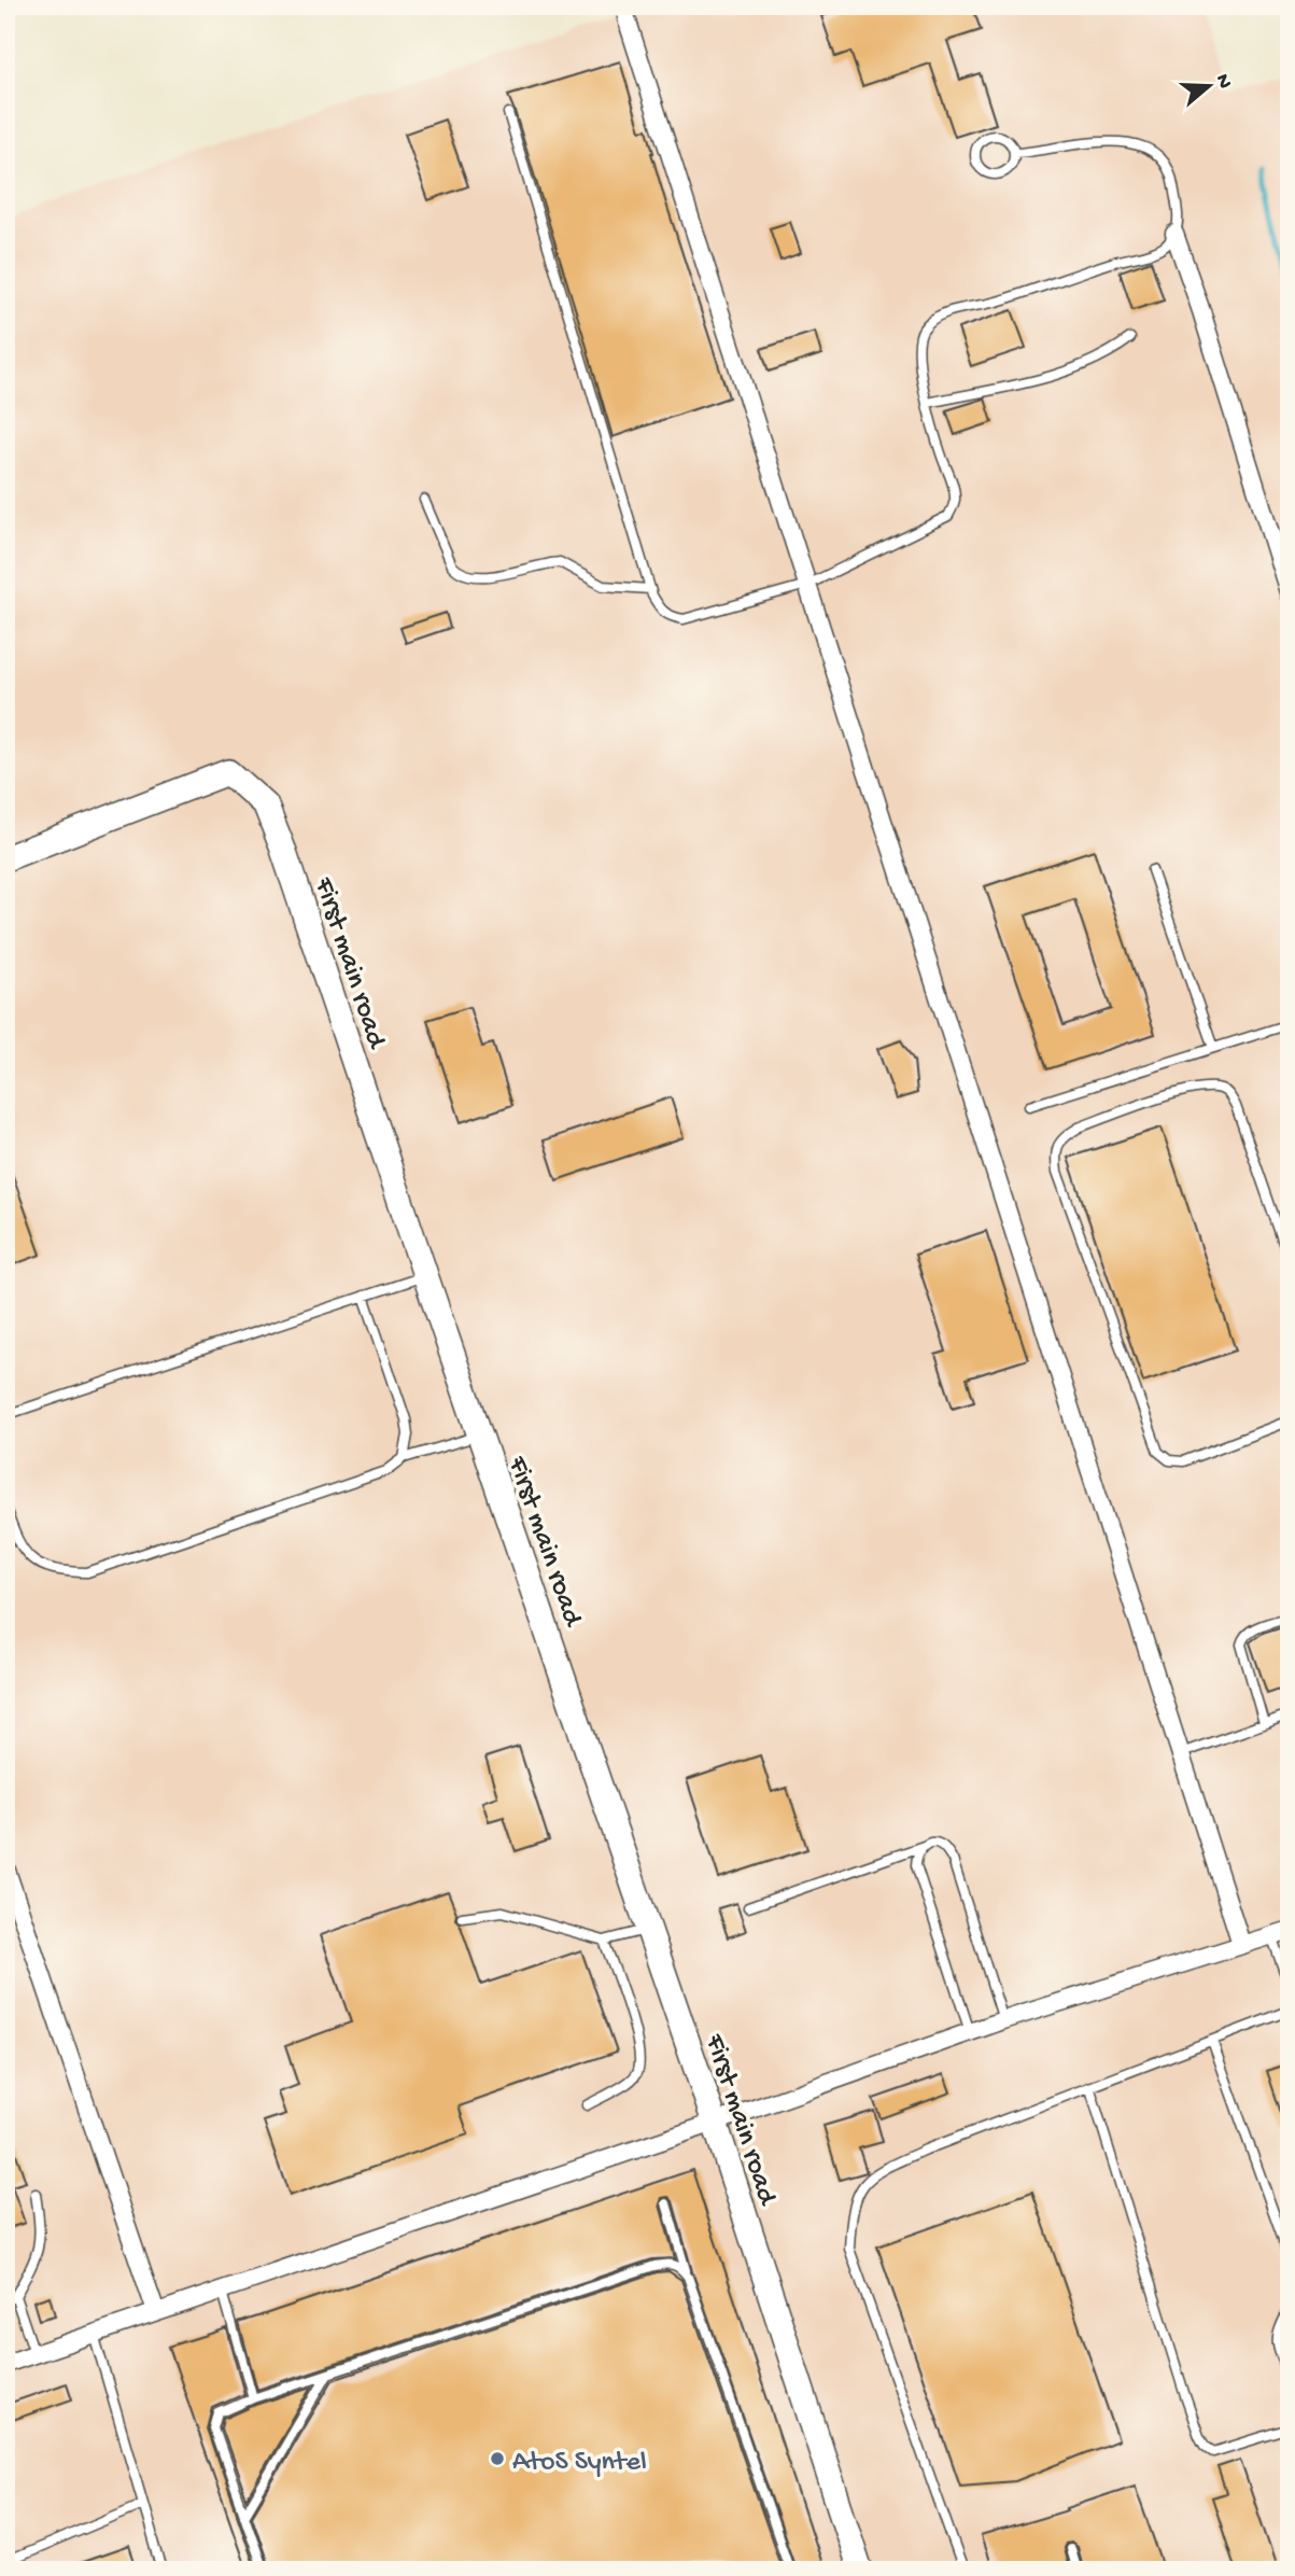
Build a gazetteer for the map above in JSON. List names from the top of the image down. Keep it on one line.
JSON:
{"streets":{"street":["First main road"]},"places":["AtoS Syntel"],"north":"right"}
